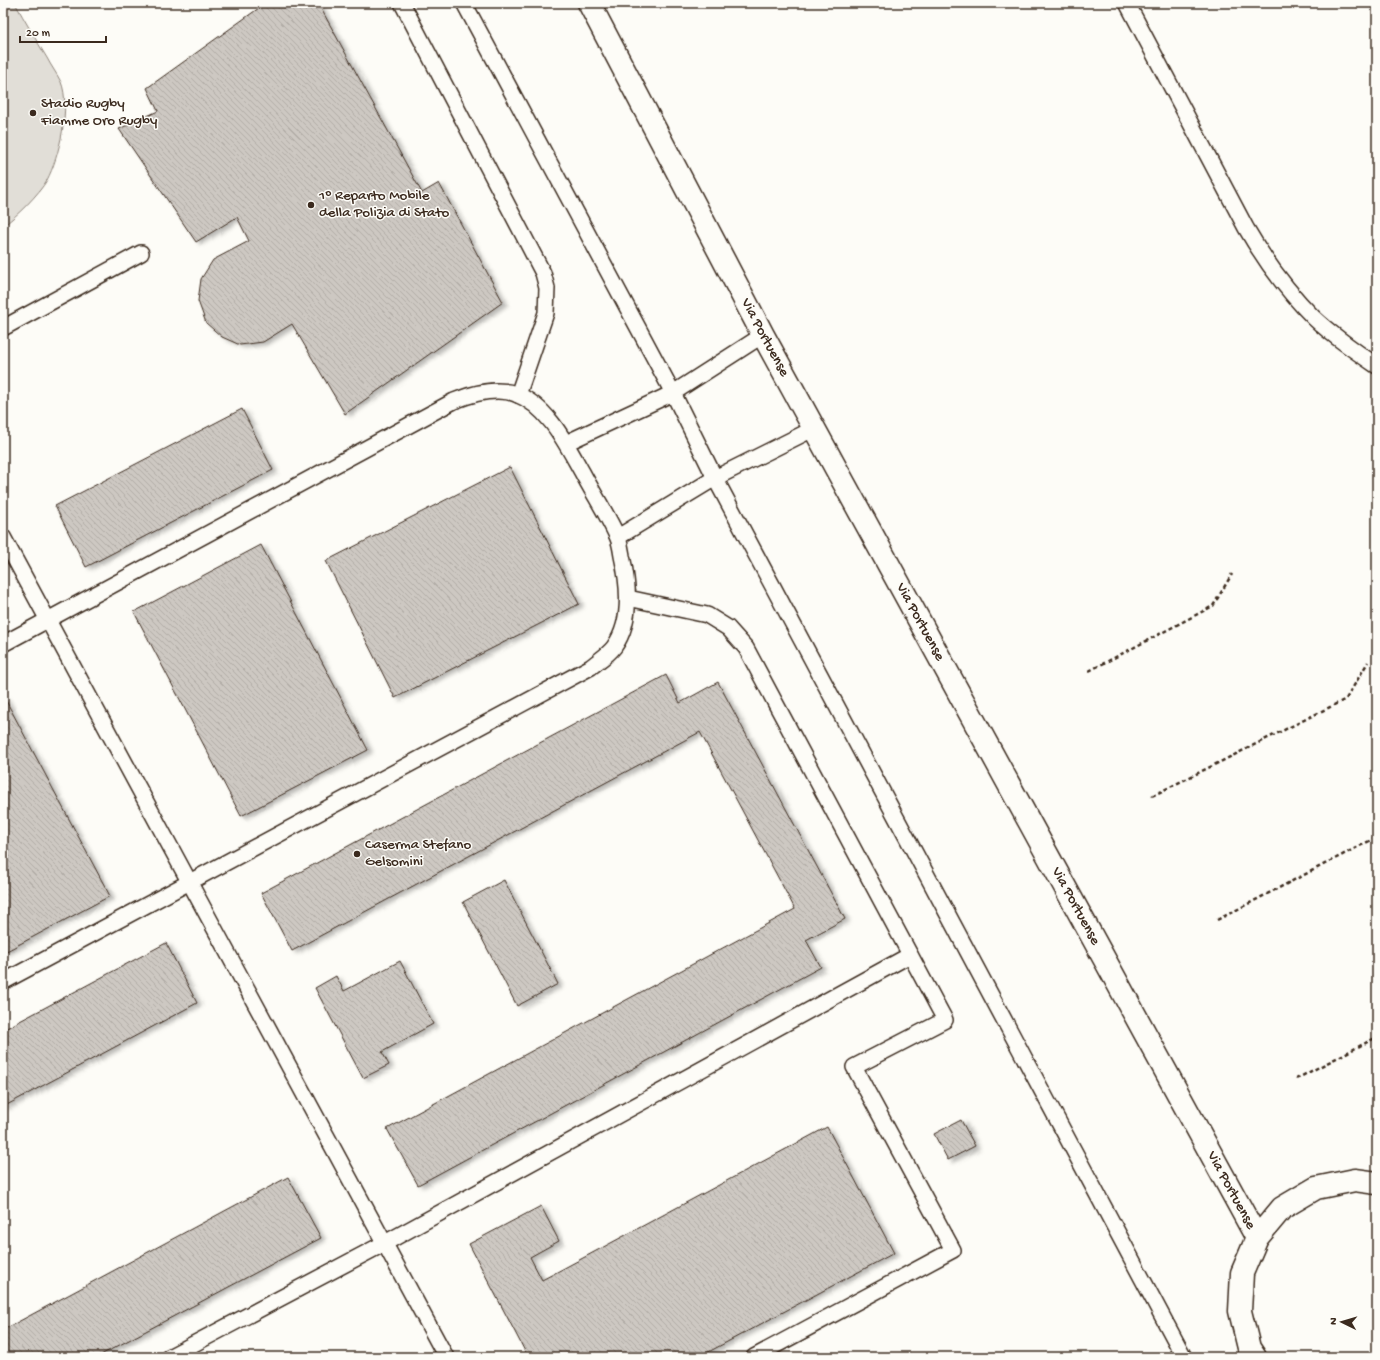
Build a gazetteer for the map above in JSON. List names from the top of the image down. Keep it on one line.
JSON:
{"streets":{"street":["Via Portuense"]},"places":["Stadio Rugby Fiamme Oro Rugby","1º Reparto Mobile della Polizia di Stato","Caserma Stefano Gelsomini"],"scale_bar":"20 m","north":"left"}
